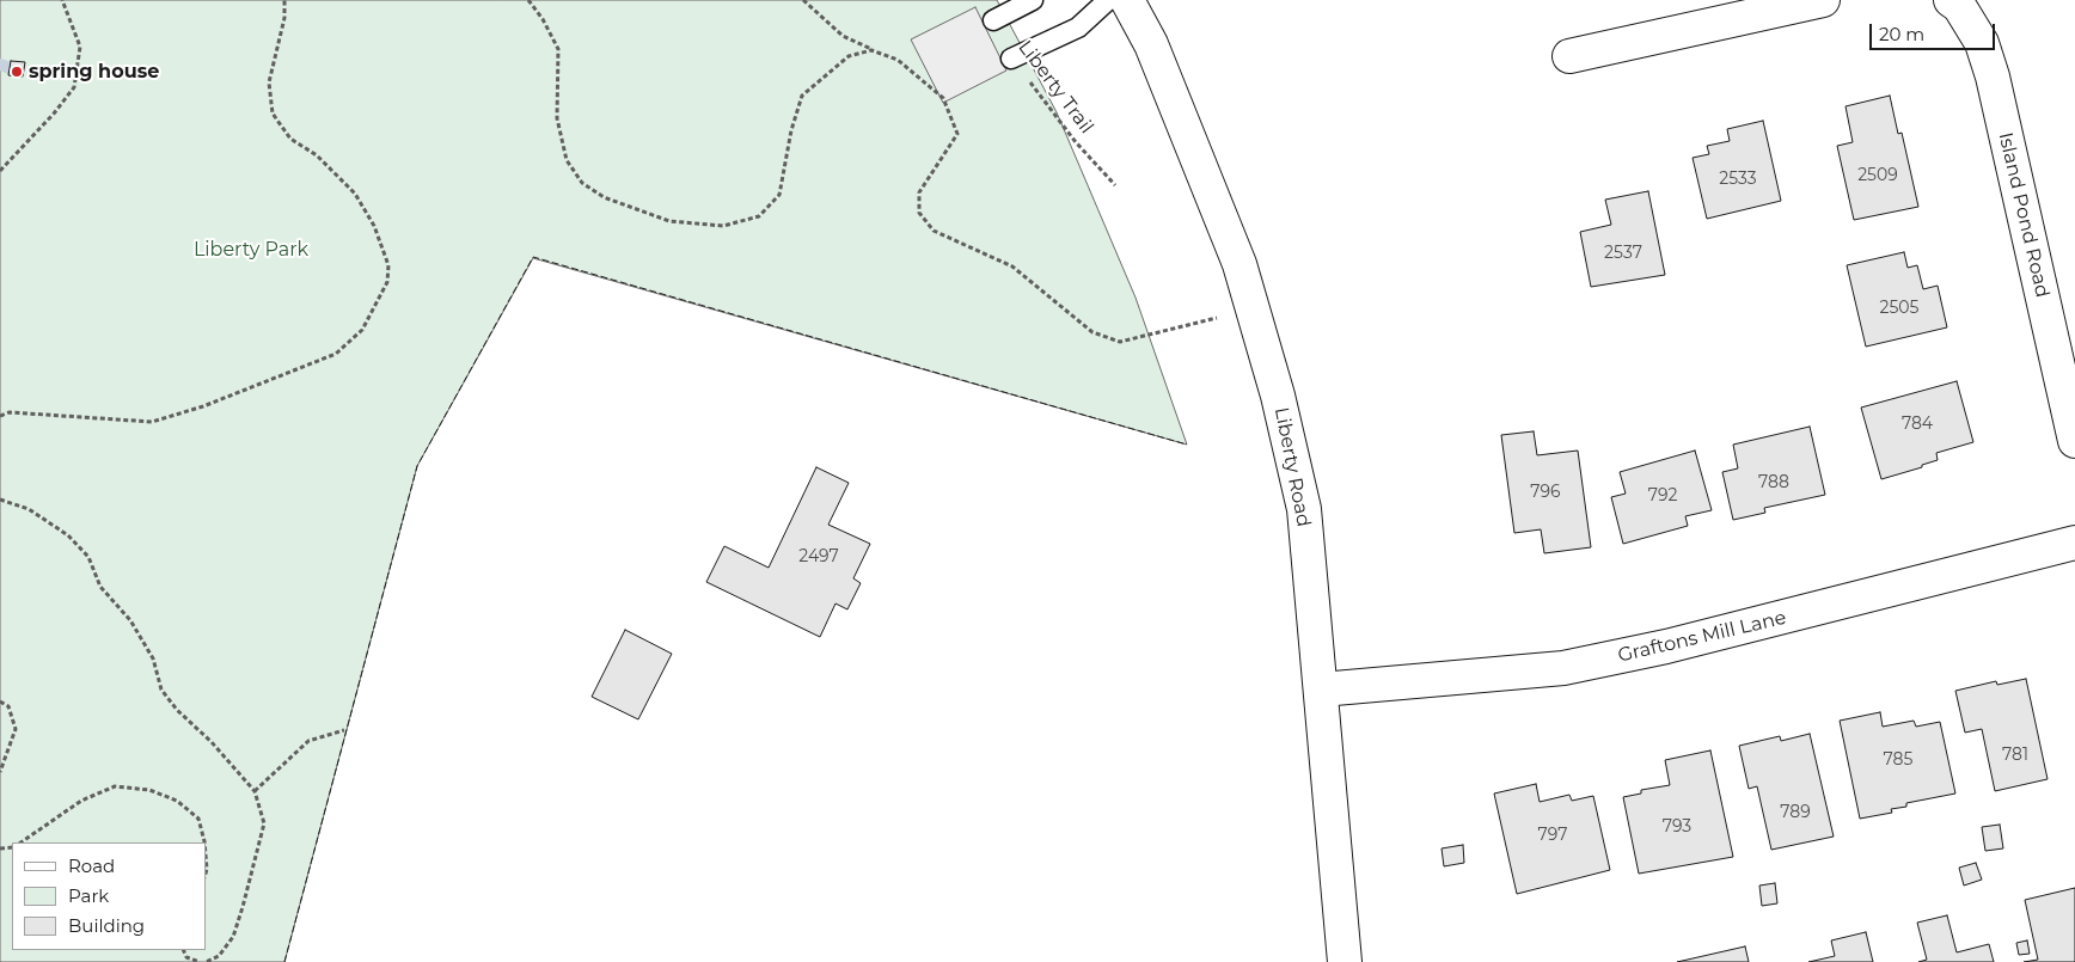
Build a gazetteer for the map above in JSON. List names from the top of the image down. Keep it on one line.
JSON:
{"streets":{"street":["Island Pond Road","Liberty Road","Graftons Mill Lane"],"path":["Liberty Trail"]},"crossings":[["Liberty Road","Graftons Mill Lane"]],"parks":["Liberty Park"],"places":["spring house"],"house_numbers":["2509","2533","2537","2505","784","788","796","792","2497","781","785","789","793","797"],"legend":["Road","Park","Building"],"scale_bar":"20 m"}
